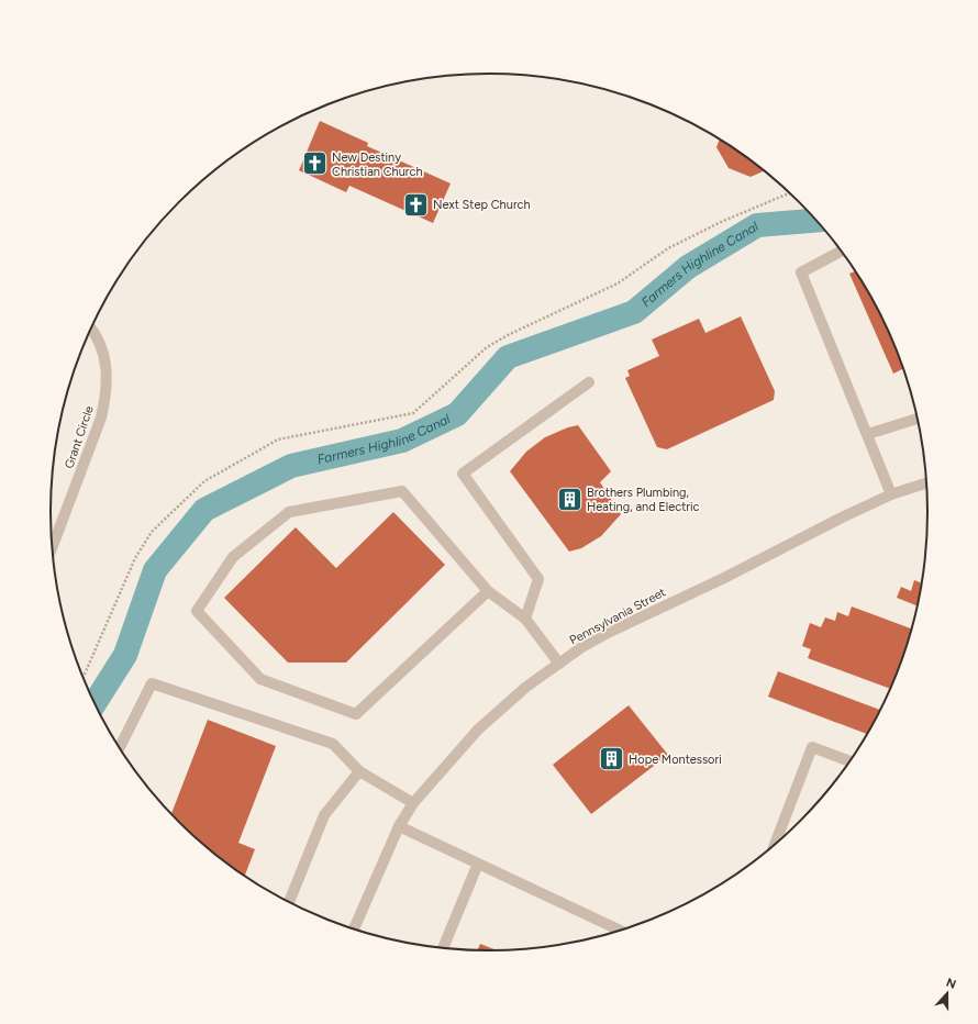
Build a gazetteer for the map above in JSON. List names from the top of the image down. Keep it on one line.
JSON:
{"streets":{"street":["Grant Circle","Pennsylvania Street"]},"water":["Farmers Highline Canal"],"places":{"church":["New Destiny Christian Church","Next Step Church"],"building":["Brothers Plumbing, Heating, and Electric","Hope Montessori"]},"north":"top"}
